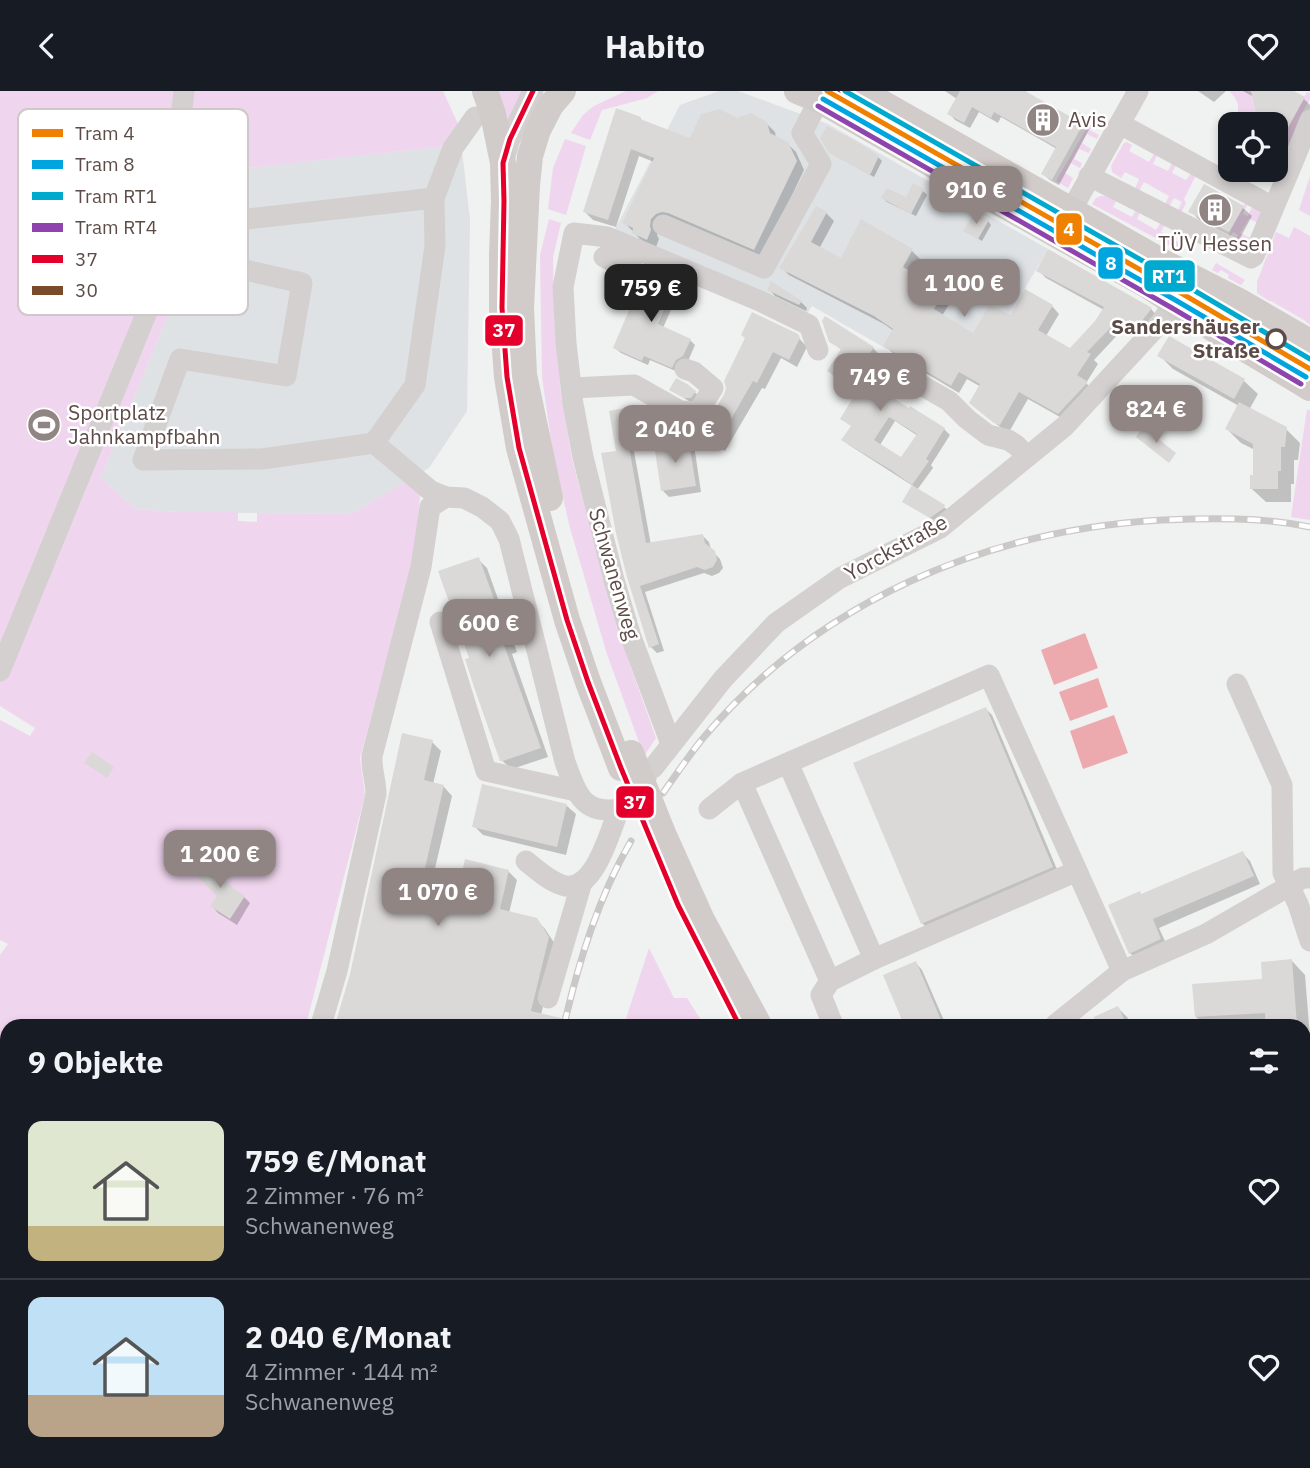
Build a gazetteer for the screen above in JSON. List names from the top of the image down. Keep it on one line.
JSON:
{"streets":{"street":["Yorckstraße","Schwanenweg"]},"crossings":[["Yorckstraße","Schwanenweg"]],"places":{"building":["Avis","TÜV Hessen"],"other":["Sandershäuser Straße"],"sports":["Sportplatz Jahnkampfbahn"]},"lines":["tram line 4","tram line RT1","transit line 37","tram line 8","transit line 30","tram line RT4"],"legend":["Tram 4","Tram 8","Tram RT1","Tram RT4","37","30"],"page":{"header":"Habito","price":["910 €","1 100 €","759 €","749 €","824 €","2 040 €","600 €","1 200 €","1 070 €"],"heading":"9 Objekte","list":[{"name":"759 €/Monat","note":"2 Zimmer · 76 m² · Schwanenweg"},{"name":"2 040 €/Monat","note":"4 Zimmer · 144 m² · Schwanenweg"}]}}
